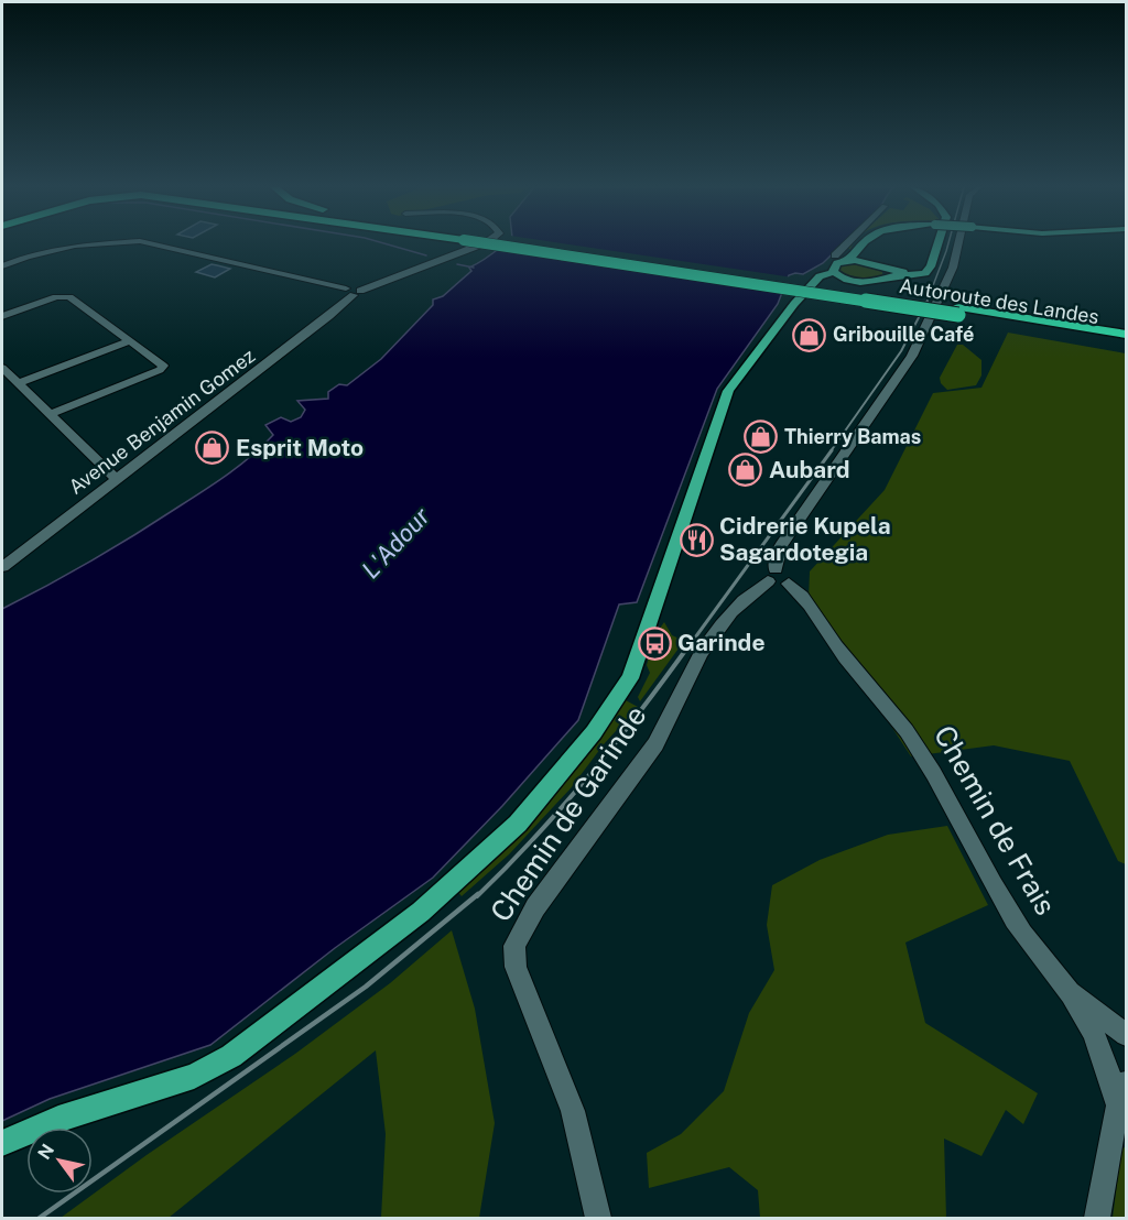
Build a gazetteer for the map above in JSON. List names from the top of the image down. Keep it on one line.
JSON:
{"streets":{"highway":["Autoroute des Landes"],"street":["Avenue Benjamin Gomez","Chemin de Garinde","Chemin de Frais"]},"crossings":[["Chemin de Garinde","Chemin de Frais"]],"water":["L'Adour"],"places":{"shop":["Gribouille Café","Thierry Bamas","Esprit Moto","Aubard"],"restaurant":["Cidrerie Kupela Sagardotegia"],"bus stop":["Garinde"]},"north":"top left"}
